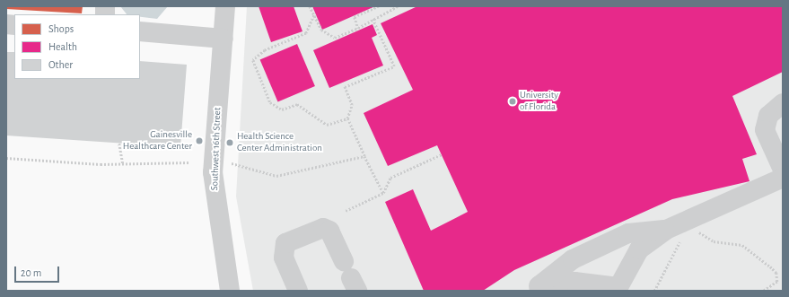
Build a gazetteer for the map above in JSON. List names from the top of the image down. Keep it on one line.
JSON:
{"streets":{"street":["Southwest 16th Street"]},"places":["University of Florida","Gainesville Healthcare Center","Health Science Center Administration"],"legend":["Shops","Health","Other"],"scale_bar":"20 m"}
